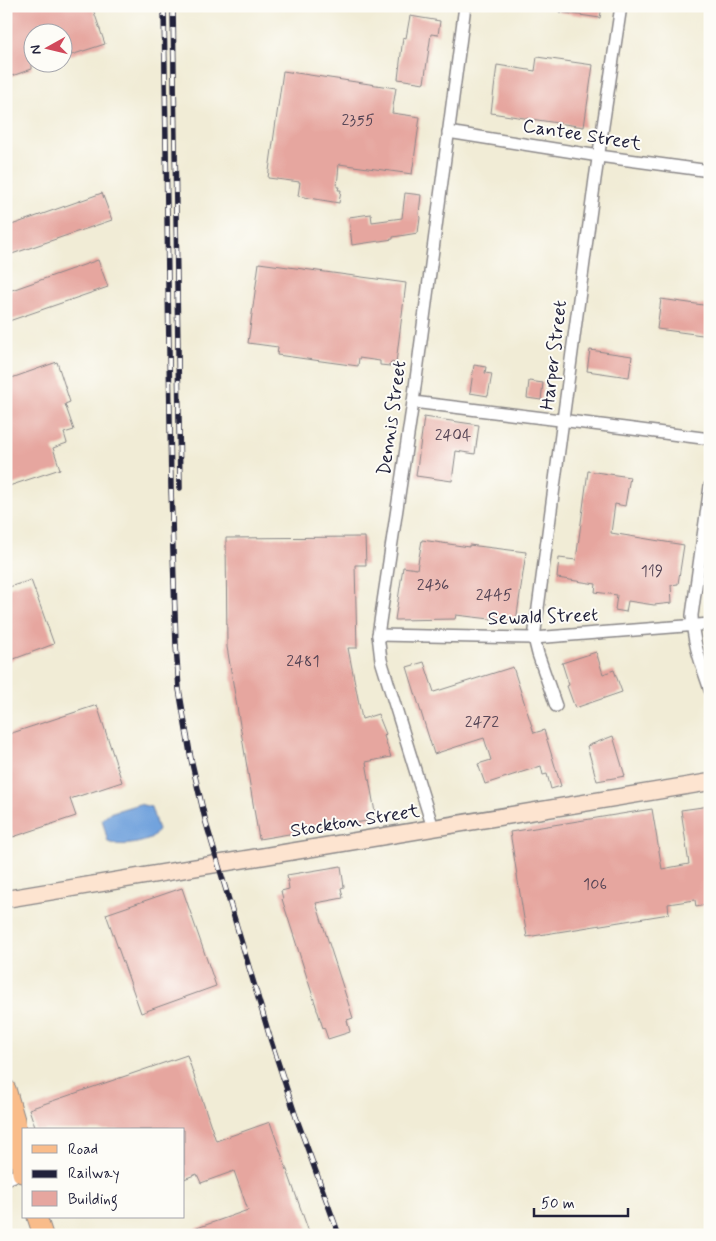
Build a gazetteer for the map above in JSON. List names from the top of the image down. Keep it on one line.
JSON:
{"streets":{"main road":["Stockton Street"],"street":["Cantee Street","Harper Street","Dennis Street","Sewald Street"]},"crossings":[["Cantee Street","Harper Street"],["Cantee Street","Dennis Street"],["Harper Street","Sewald Street"],["Dennis Street","Sewald Street"],["Dennis Street","Stockton Street"]],"house_numbers":["2355","2404","119","2436","2445","2481","2472","106"],"legend":["Road","Railway","Building"],"scale_bar":"50 m","north":"left"}
